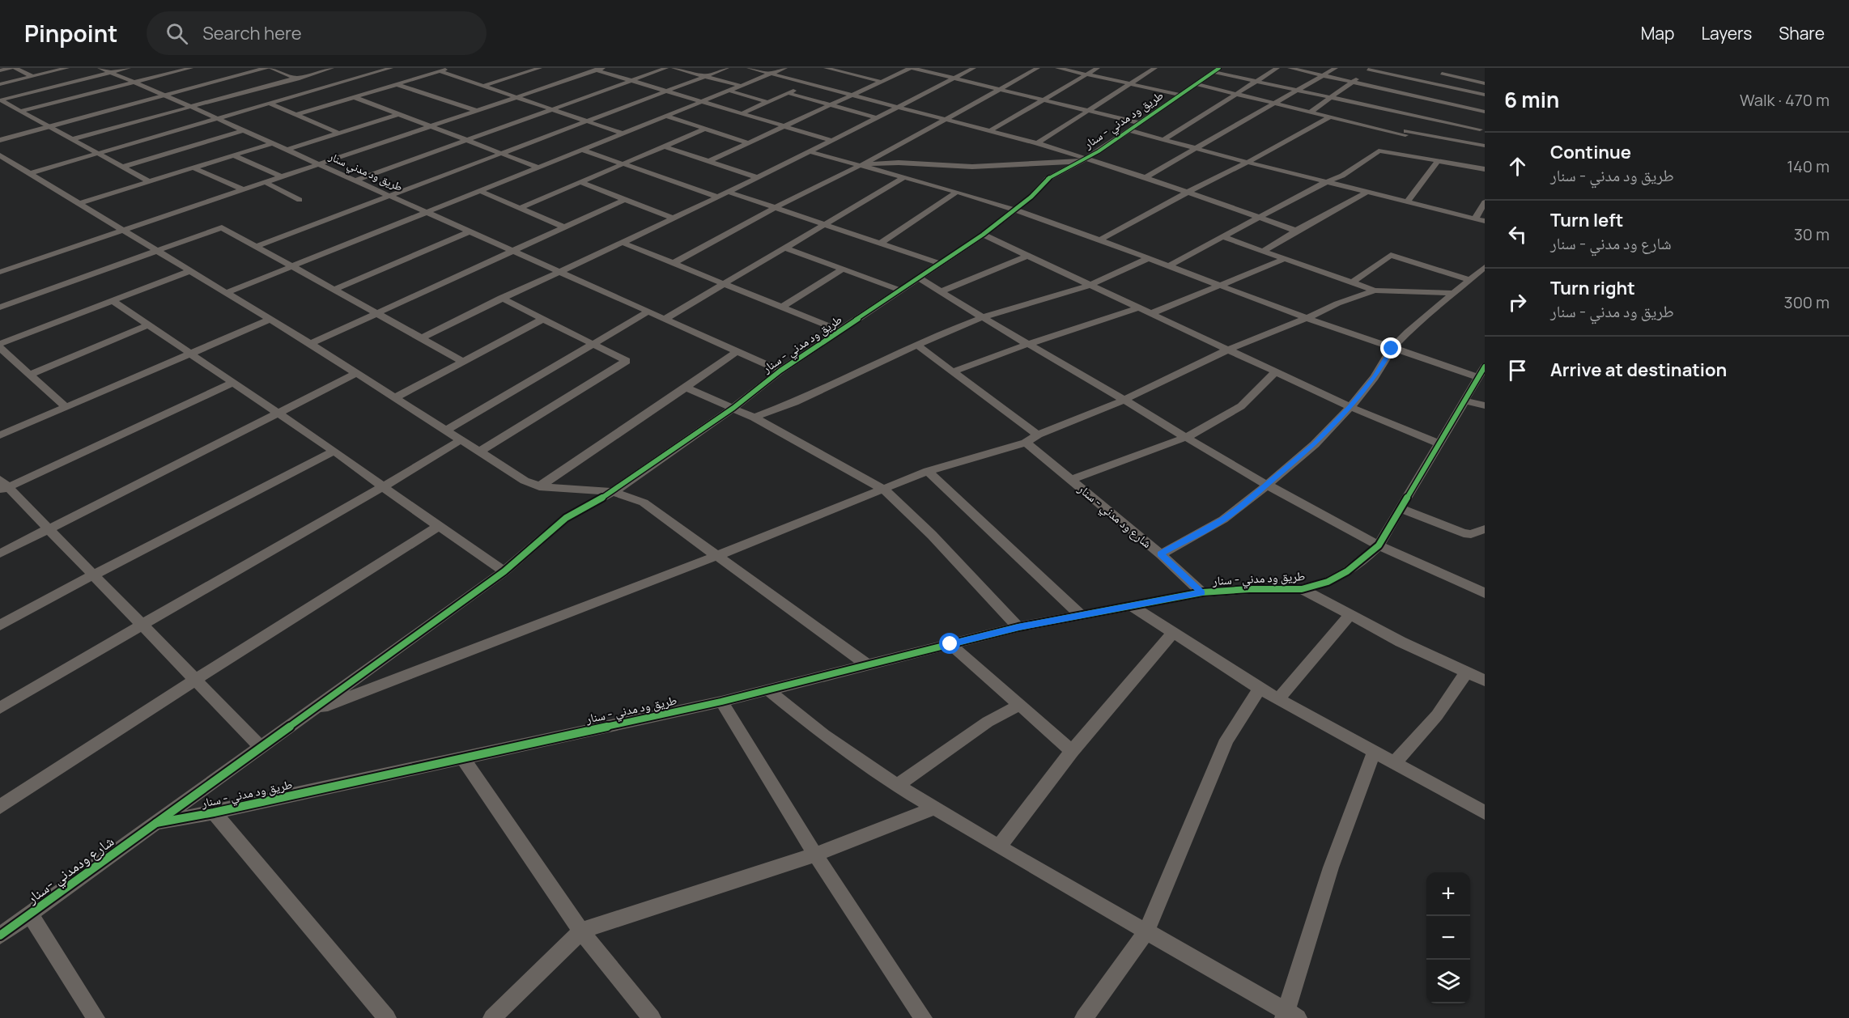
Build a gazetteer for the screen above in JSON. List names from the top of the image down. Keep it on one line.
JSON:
{"streets":{"street":["طريق ود مدني - سنار","طريق ود مدني سنار","شارع ود مدني - سنار","شارع ودمدني -سنار"]},"crossings":[["طريق ود مدني - سنار","طريق ود مدني سنار"],["طريق ود مدني - سنار","شارع ود مدني - سنار"],["طريق ود مدني - سنار","شارع ودمدني -سنار"]],"page":{"header":"Pinpoint","search":"Search here","nav":["Map","Layers","Share"],"heading":["6 min","Walk · 470 m"],"list":[["Continue","طريق ود مدني - سنار","140 m"],["Turn left","شارع ود مدني - سنار","30 m"],["Turn right","طريق ود مدني - سنار","300 m"],"Arrive at destination"],"map_buttons":["+","−"]}}
